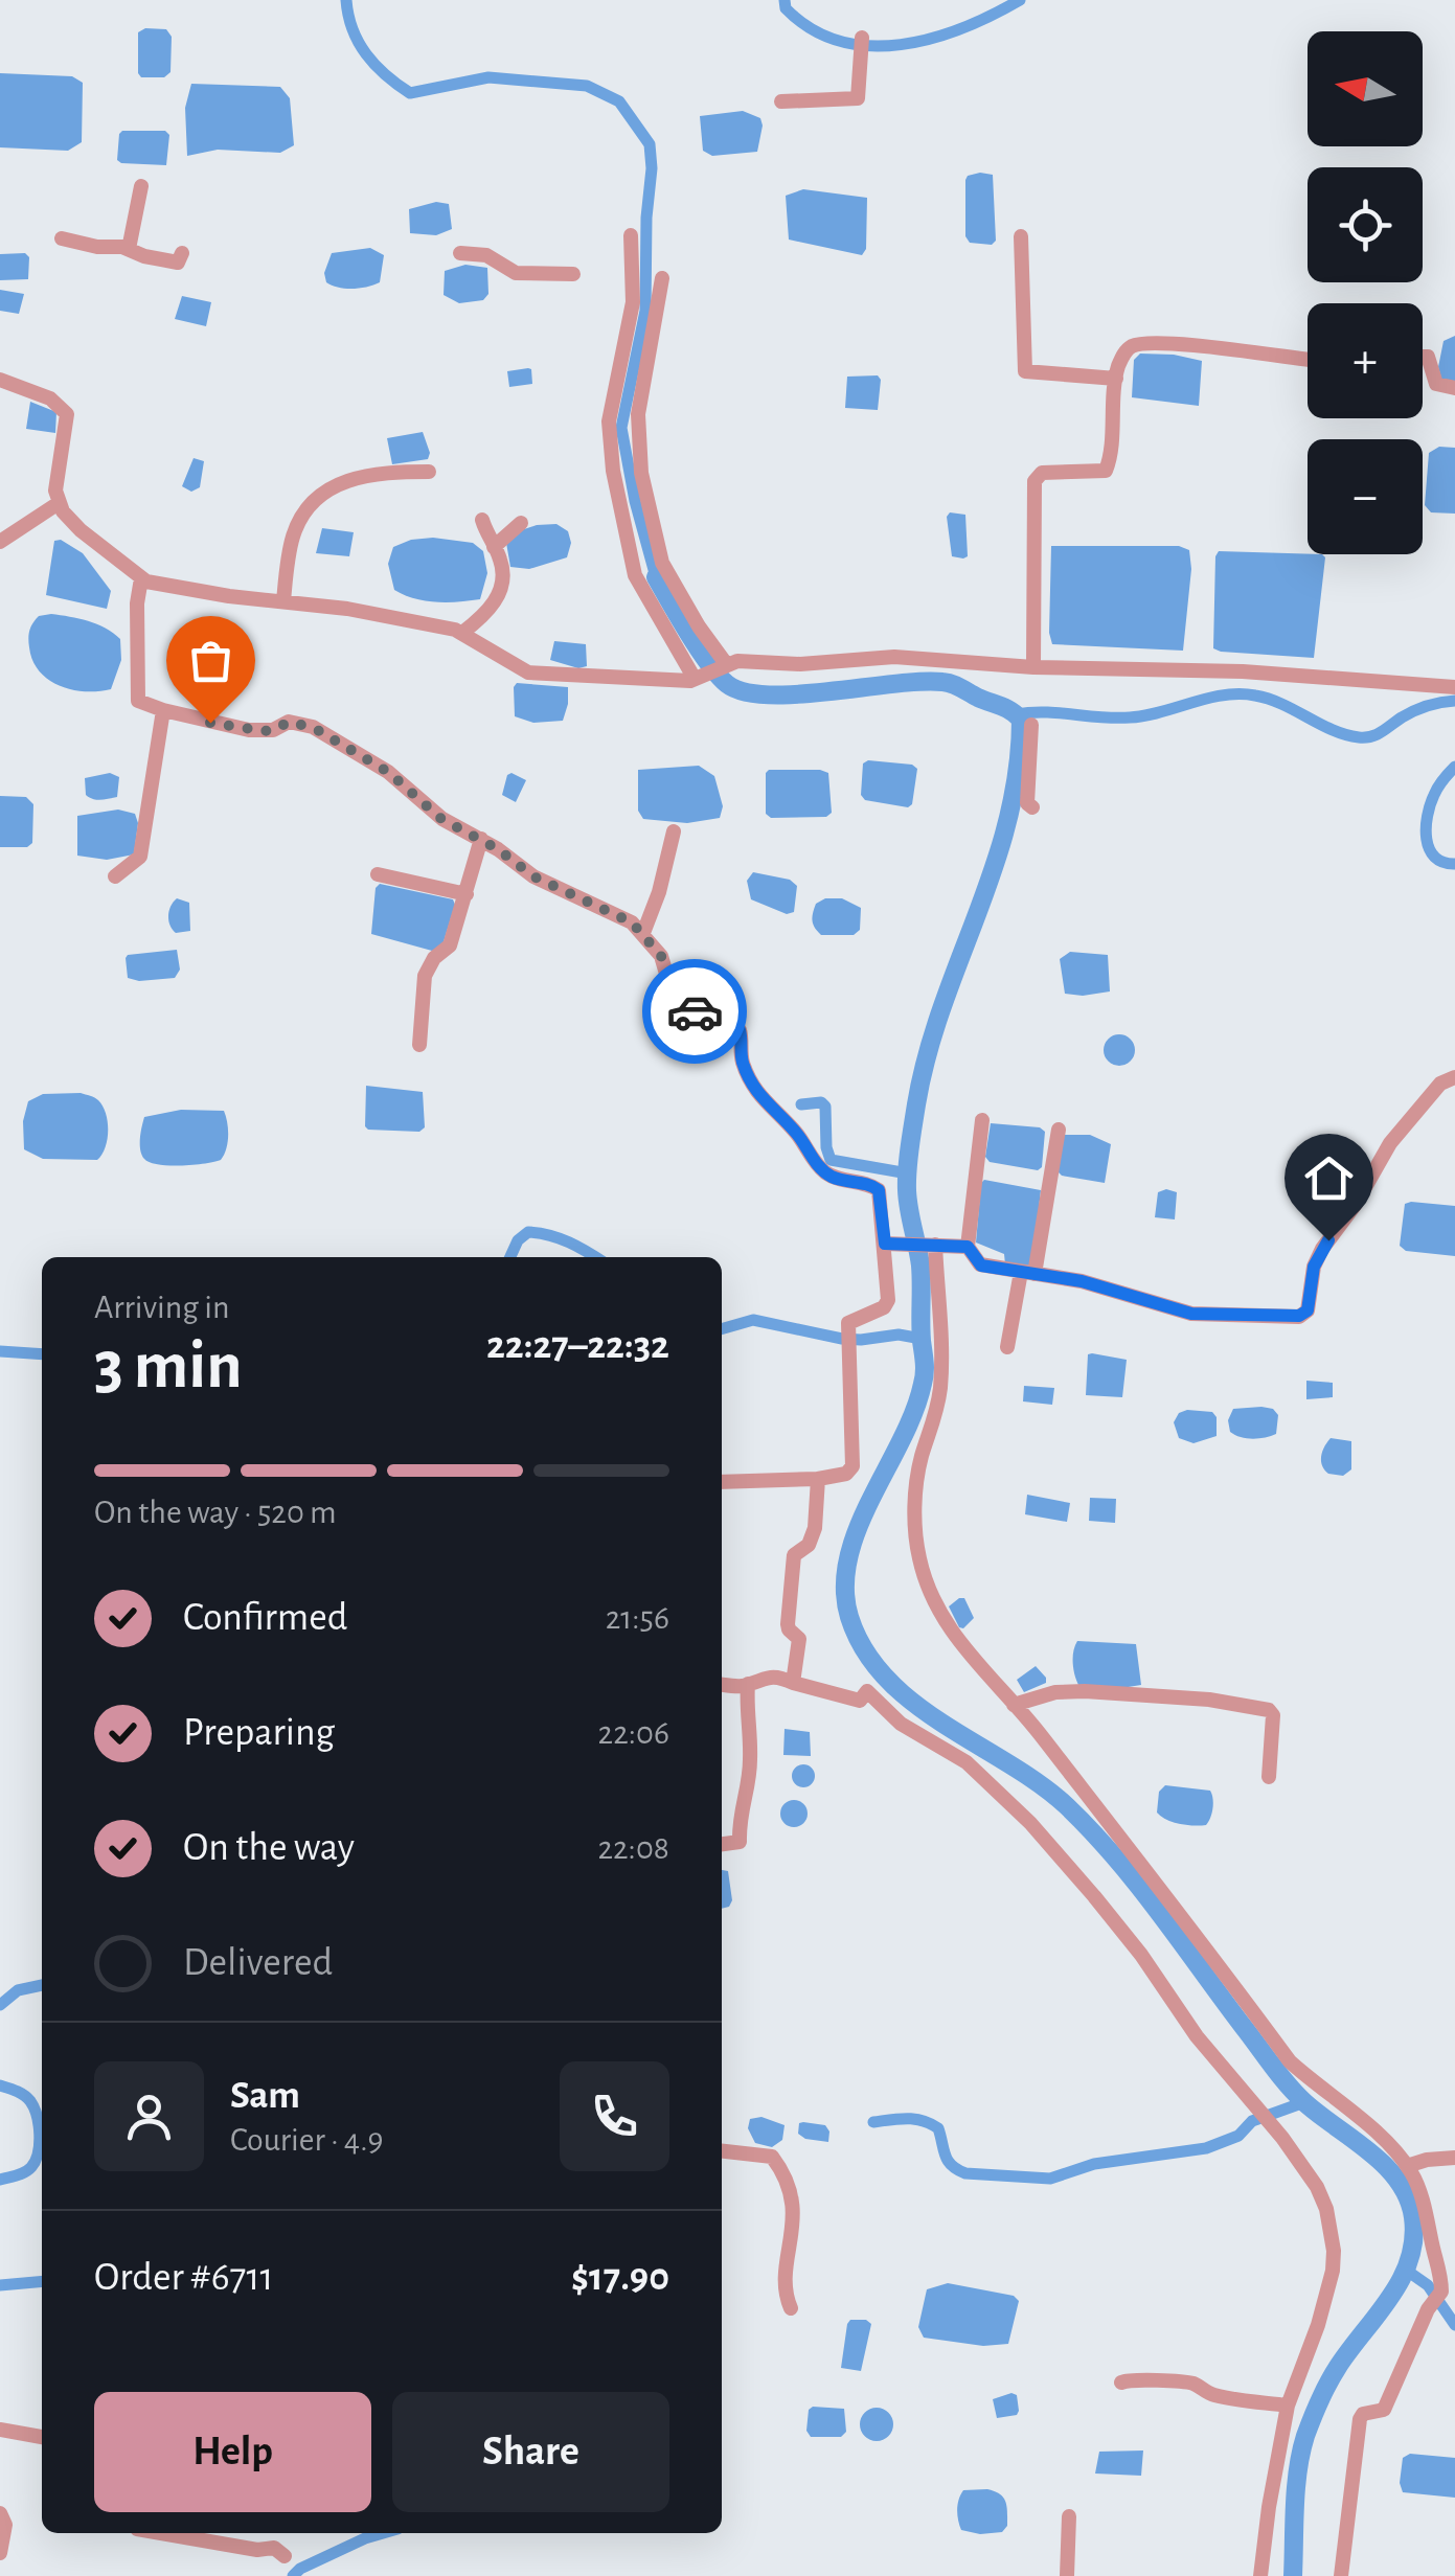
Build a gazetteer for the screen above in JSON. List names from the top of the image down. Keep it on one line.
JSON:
{"north":"left","page":{"map_buttons":["+","−"],"heading":["3 min","Arriving in","22:27–22:32"],"panel":["Sam","Courier · 4.9","Order #6711","$17.90"],"bar":"On the way · 520 m","list":[["Confirmed","21:56"],["Preparing","22:06"],["On the way","22:08"],"Delivered"],"buttons":["Help","Share"]}}
